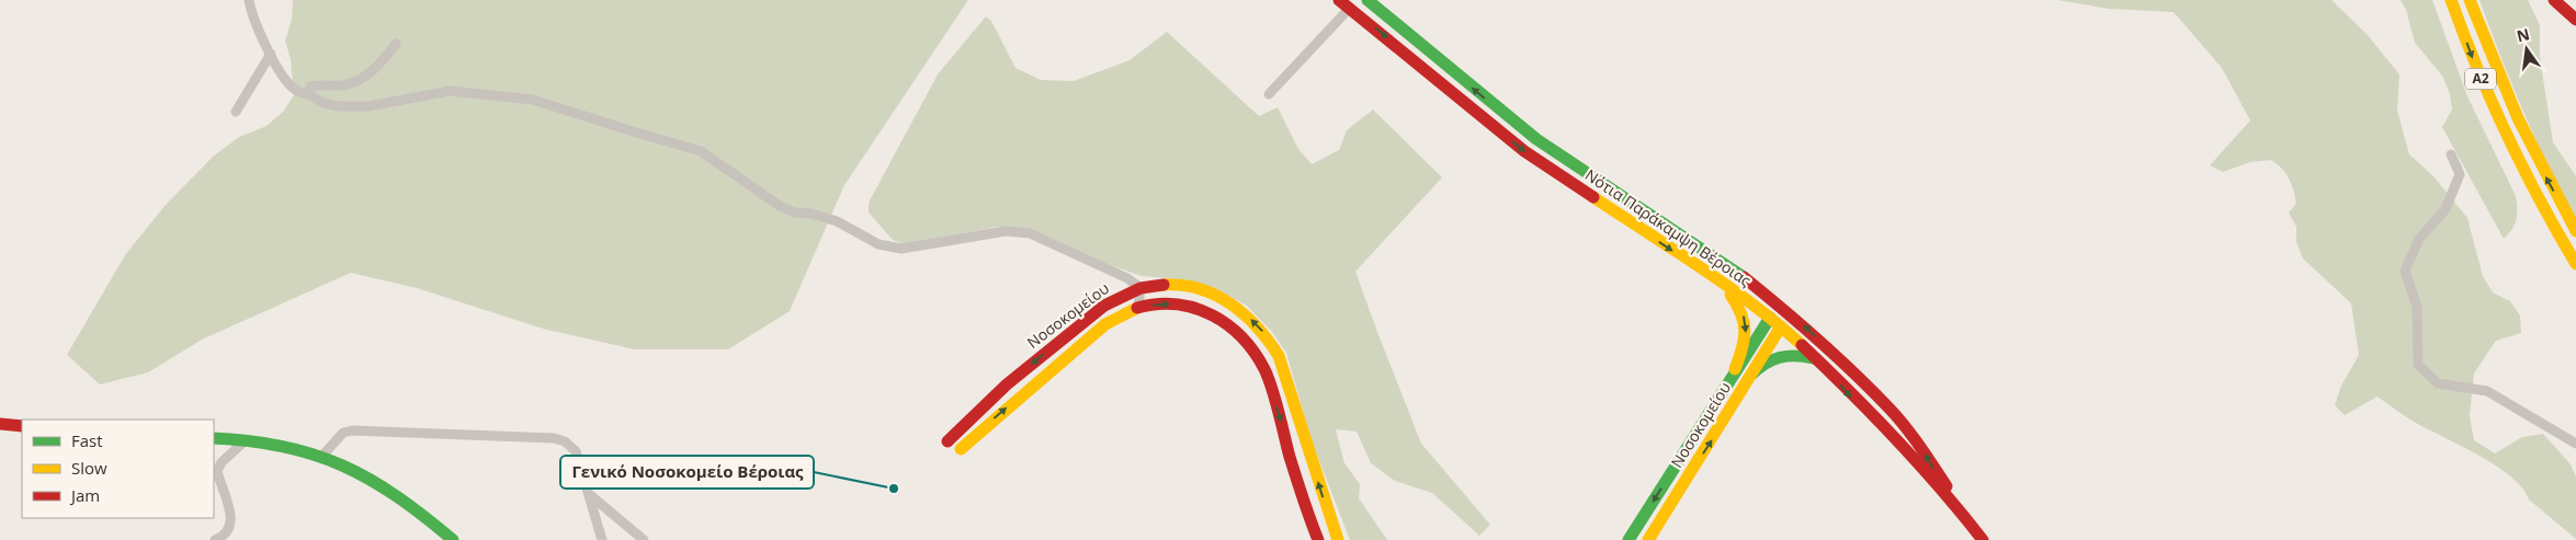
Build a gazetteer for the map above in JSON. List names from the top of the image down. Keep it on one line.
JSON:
{"streets":{"main road":["Α2","Νότια Παράκαμψη Βέροιας","Νοσοκομείου"]},"crossings":[["Νότια Παράκαμψη Βέροιας","Νοσοκομείου"]],"places":["Γενικό Νοσοκομείο Βέροιας"],"legend":["Fast","Slow","Jam"],"north":"top"}
